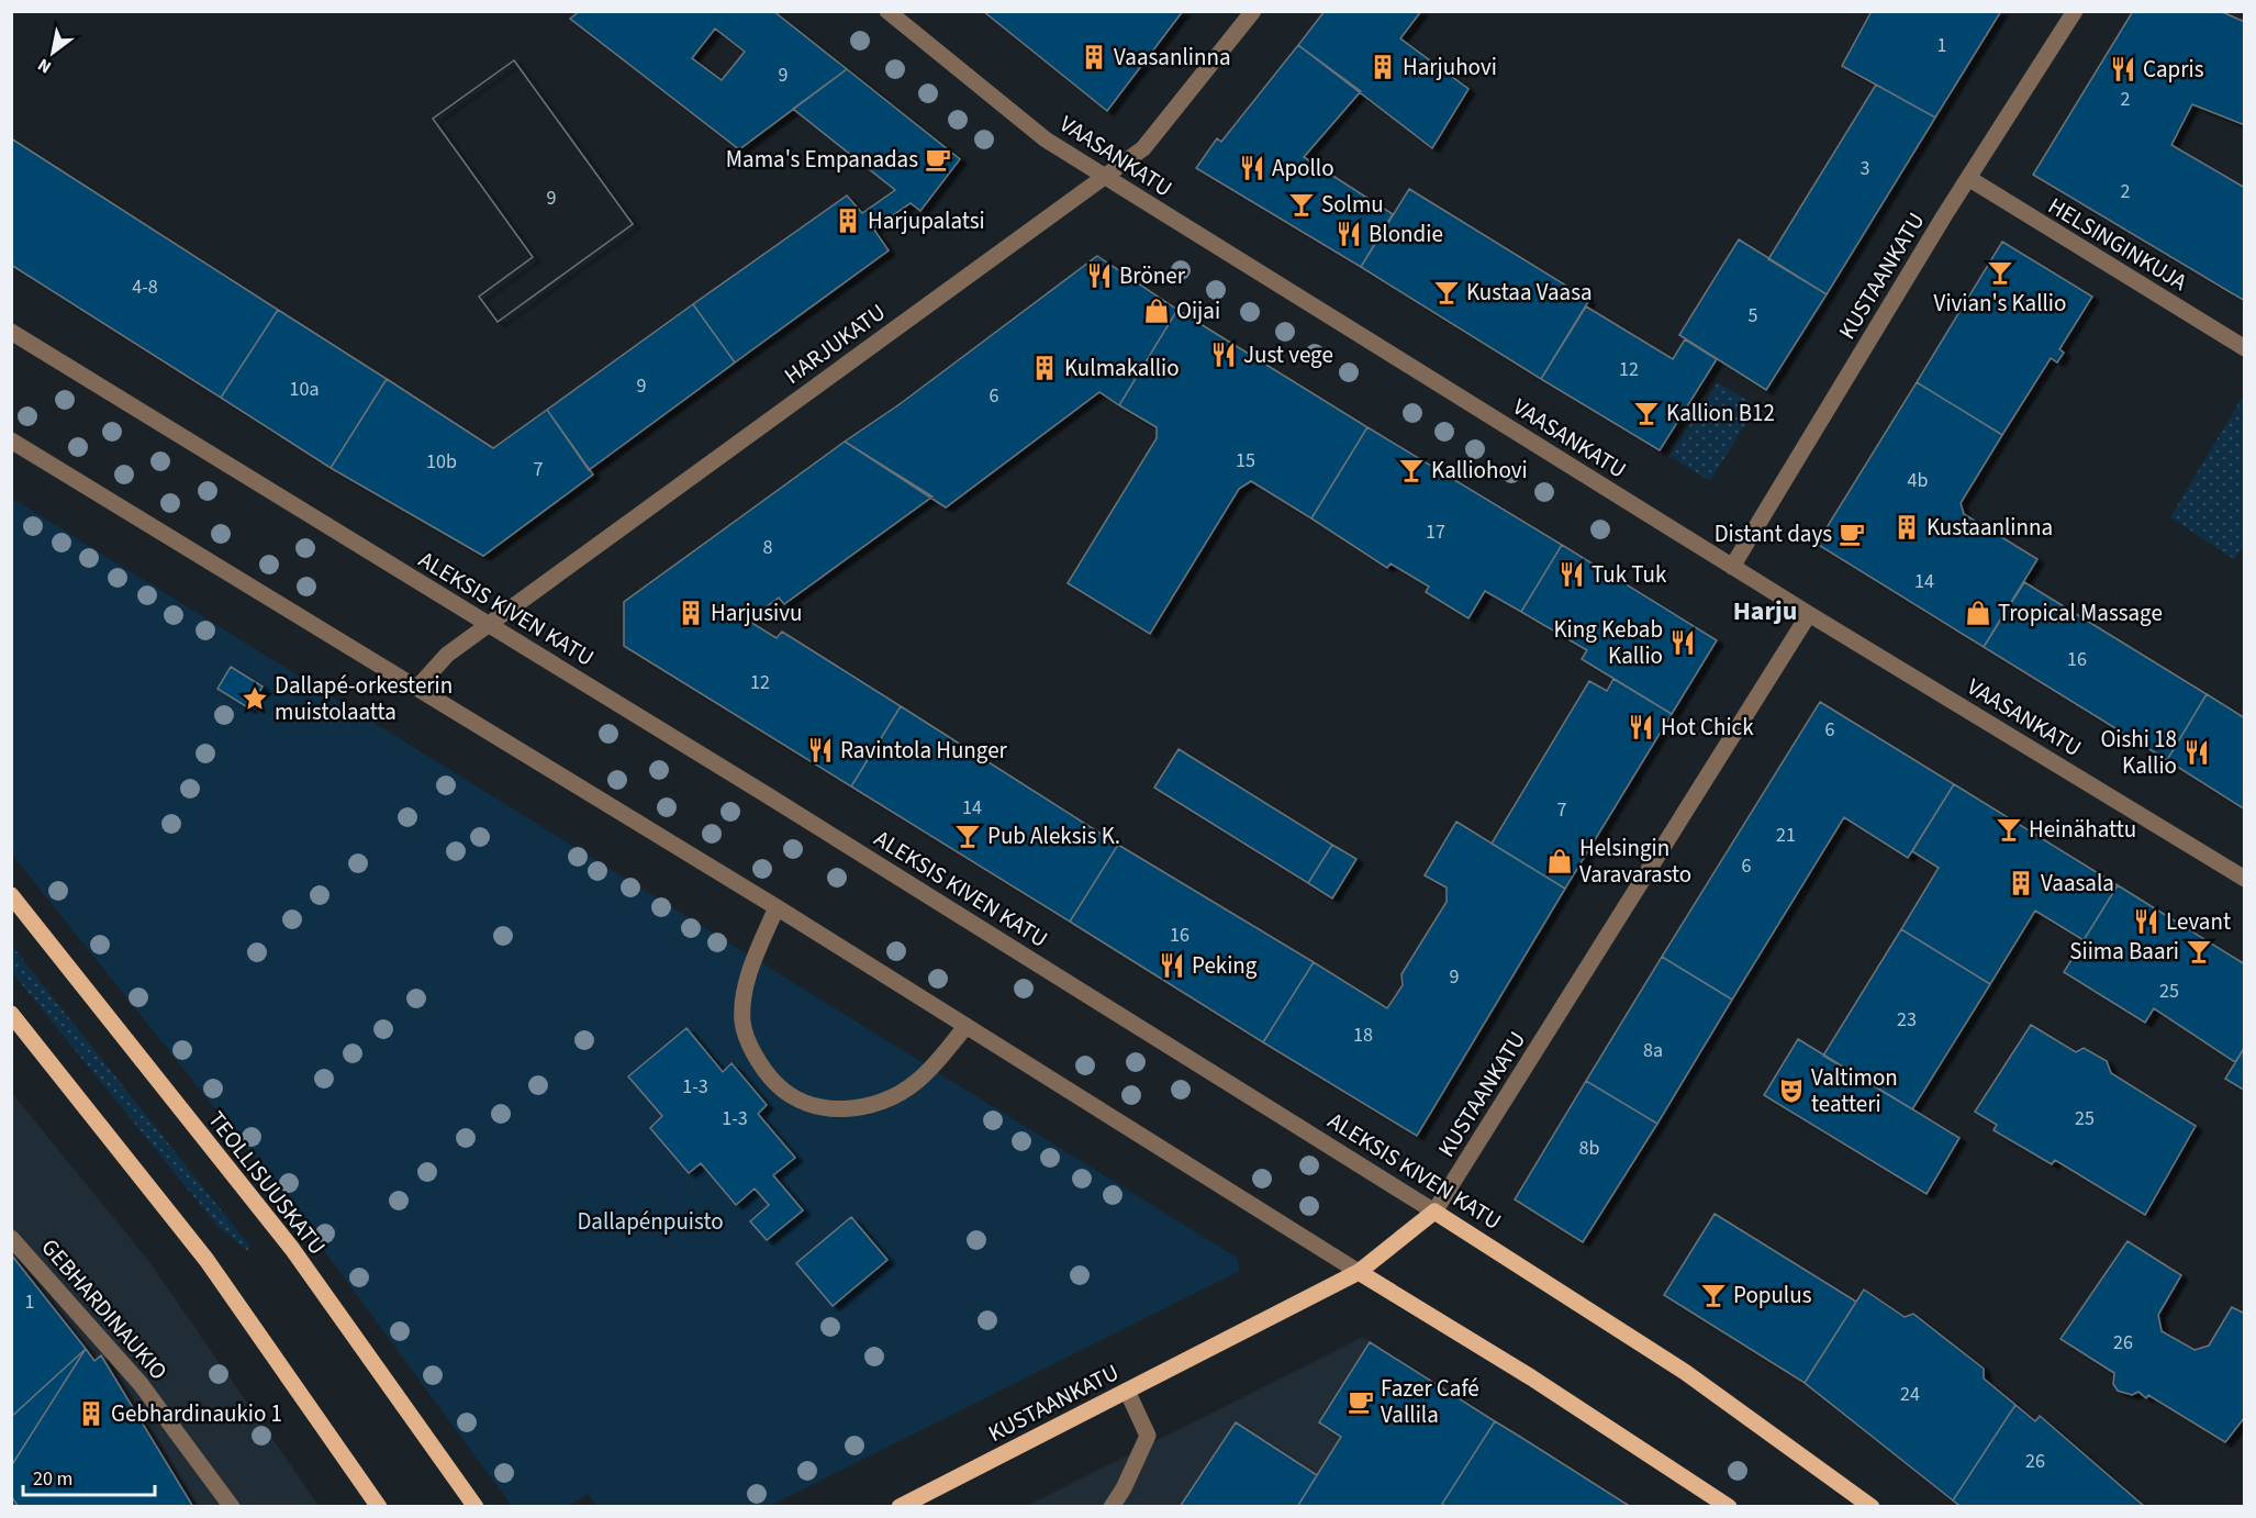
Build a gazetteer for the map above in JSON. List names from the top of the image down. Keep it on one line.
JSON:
{"streets":{"main road":["KUSTAANKATU","ALEKSIS KIVEN KATU","TEOLLISUUSKATU"],"street":["VAASANKATU","HELSINGINKUJA","HARJUKATU","GEBHARDINAUKIO"]},"crossings":[["VAASANKATU","KUSTAANKATU"],["VAASANKATU","HARJUKATU"],["HELSINGINKUJA","KUSTAANKATU"],["KUSTAANKATU","ALEKSIS KIVEN KATU"],["HARJUKATU","ALEKSIS KIVEN KATU"]],"districts":["Harju"],"parks":["Dallapénpuisto"],"places":{"building":["Vaasanlinna","Harjuhovi","Harjupalatsi","Kulmakallio","Kustaanlinna","Harjusivu","Vaasala","Gebhardinaukio 1"],"restaurant":["Capris","Apollo","Blondie","Bröner","Just vege","Tuk Tuk","King Kebab Kallio","Hot Chick","Ravintola Hunger","Oishi 18 Kallio","Levant","Peking"],"cafe":["Mama's Empanadas","Distant days","Fazer Café Vallila"],"bar":["Solmu","Vivian's Kallio","Kustaa Vaasa","Kallion B12","Kalliohovi","Heinähattu","Pub Aleksis K.","Siima Baari","Populus"],"shop":["Oijai","Tropical Massage","Helsingin Varavarasto"],"place":["Dallapé-orkesterin muistolaatta"],"theatre":["Valtimon teatteri"]},"house_numbers":["1","9","2","3","2","9","4-8","5","12","9","10a","6","15","10b","7","4b","17","8","14","16","12","6","14","7","21","6","16","9","25","23","18","8a","1-3","1-3","25","8b","1","26","24","26"],"scale_bar":"20 m","north":"bottom left"}
